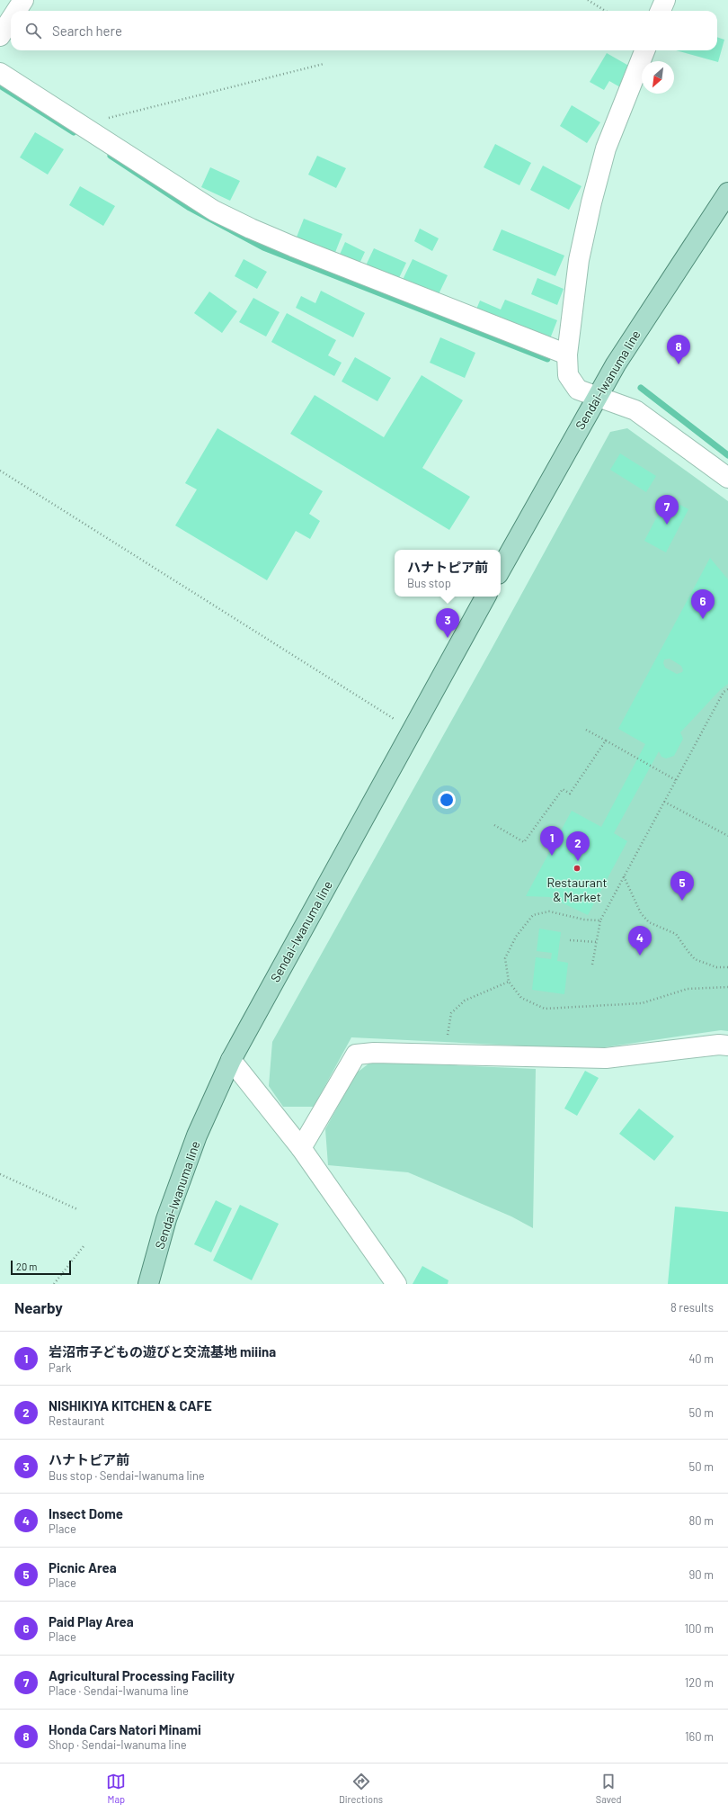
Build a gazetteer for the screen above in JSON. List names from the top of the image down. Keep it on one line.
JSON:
{"streets":{"main road":["Sendai-Iwanuma line"]},"places":["Restaurant & Market"],"scale_bar":"20 m","north":"bottom left","page":{"search":"Search here","pins":["8","7","6","3","1","2","5","4"],"popup":["ハナトピア前","Bus stop"],"scale":"20 m","heading":["Nearby","8 results"],"list":[{"mark":"1","name":"岩沼市子どもの遊びと交流基地 miiina","note":"Park","value":"40 m"},{"mark":"2","name":"NISHIKIYA KITCHEN & CAFE","note":"Restaurant","value":"50 m"},{"mark":"3","name":"ハナトピア前","note":"Bus stop · Sendai-Iwanuma line","value":"50 m"},{"mark":"4","name":"Insect Dome","note":"Place","value":"80 m"},{"mark":"5","name":"Picnic Area","note":"Place","value":"90 m"},{"mark":"6","name":"Paid Play Area","note":"Place","value":"100 m"},{"mark":"7","name":"Agricultural Processing Facility","note":"Place · Sendai-Iwanuma line","value":"120 m"},{"mark":"8","name":"Honda Cars Natori Minami","note":"Shop · Sendai-Iwanuma line","value":"160 m"}],"nav":["Map","Directions","Saved"]}}
